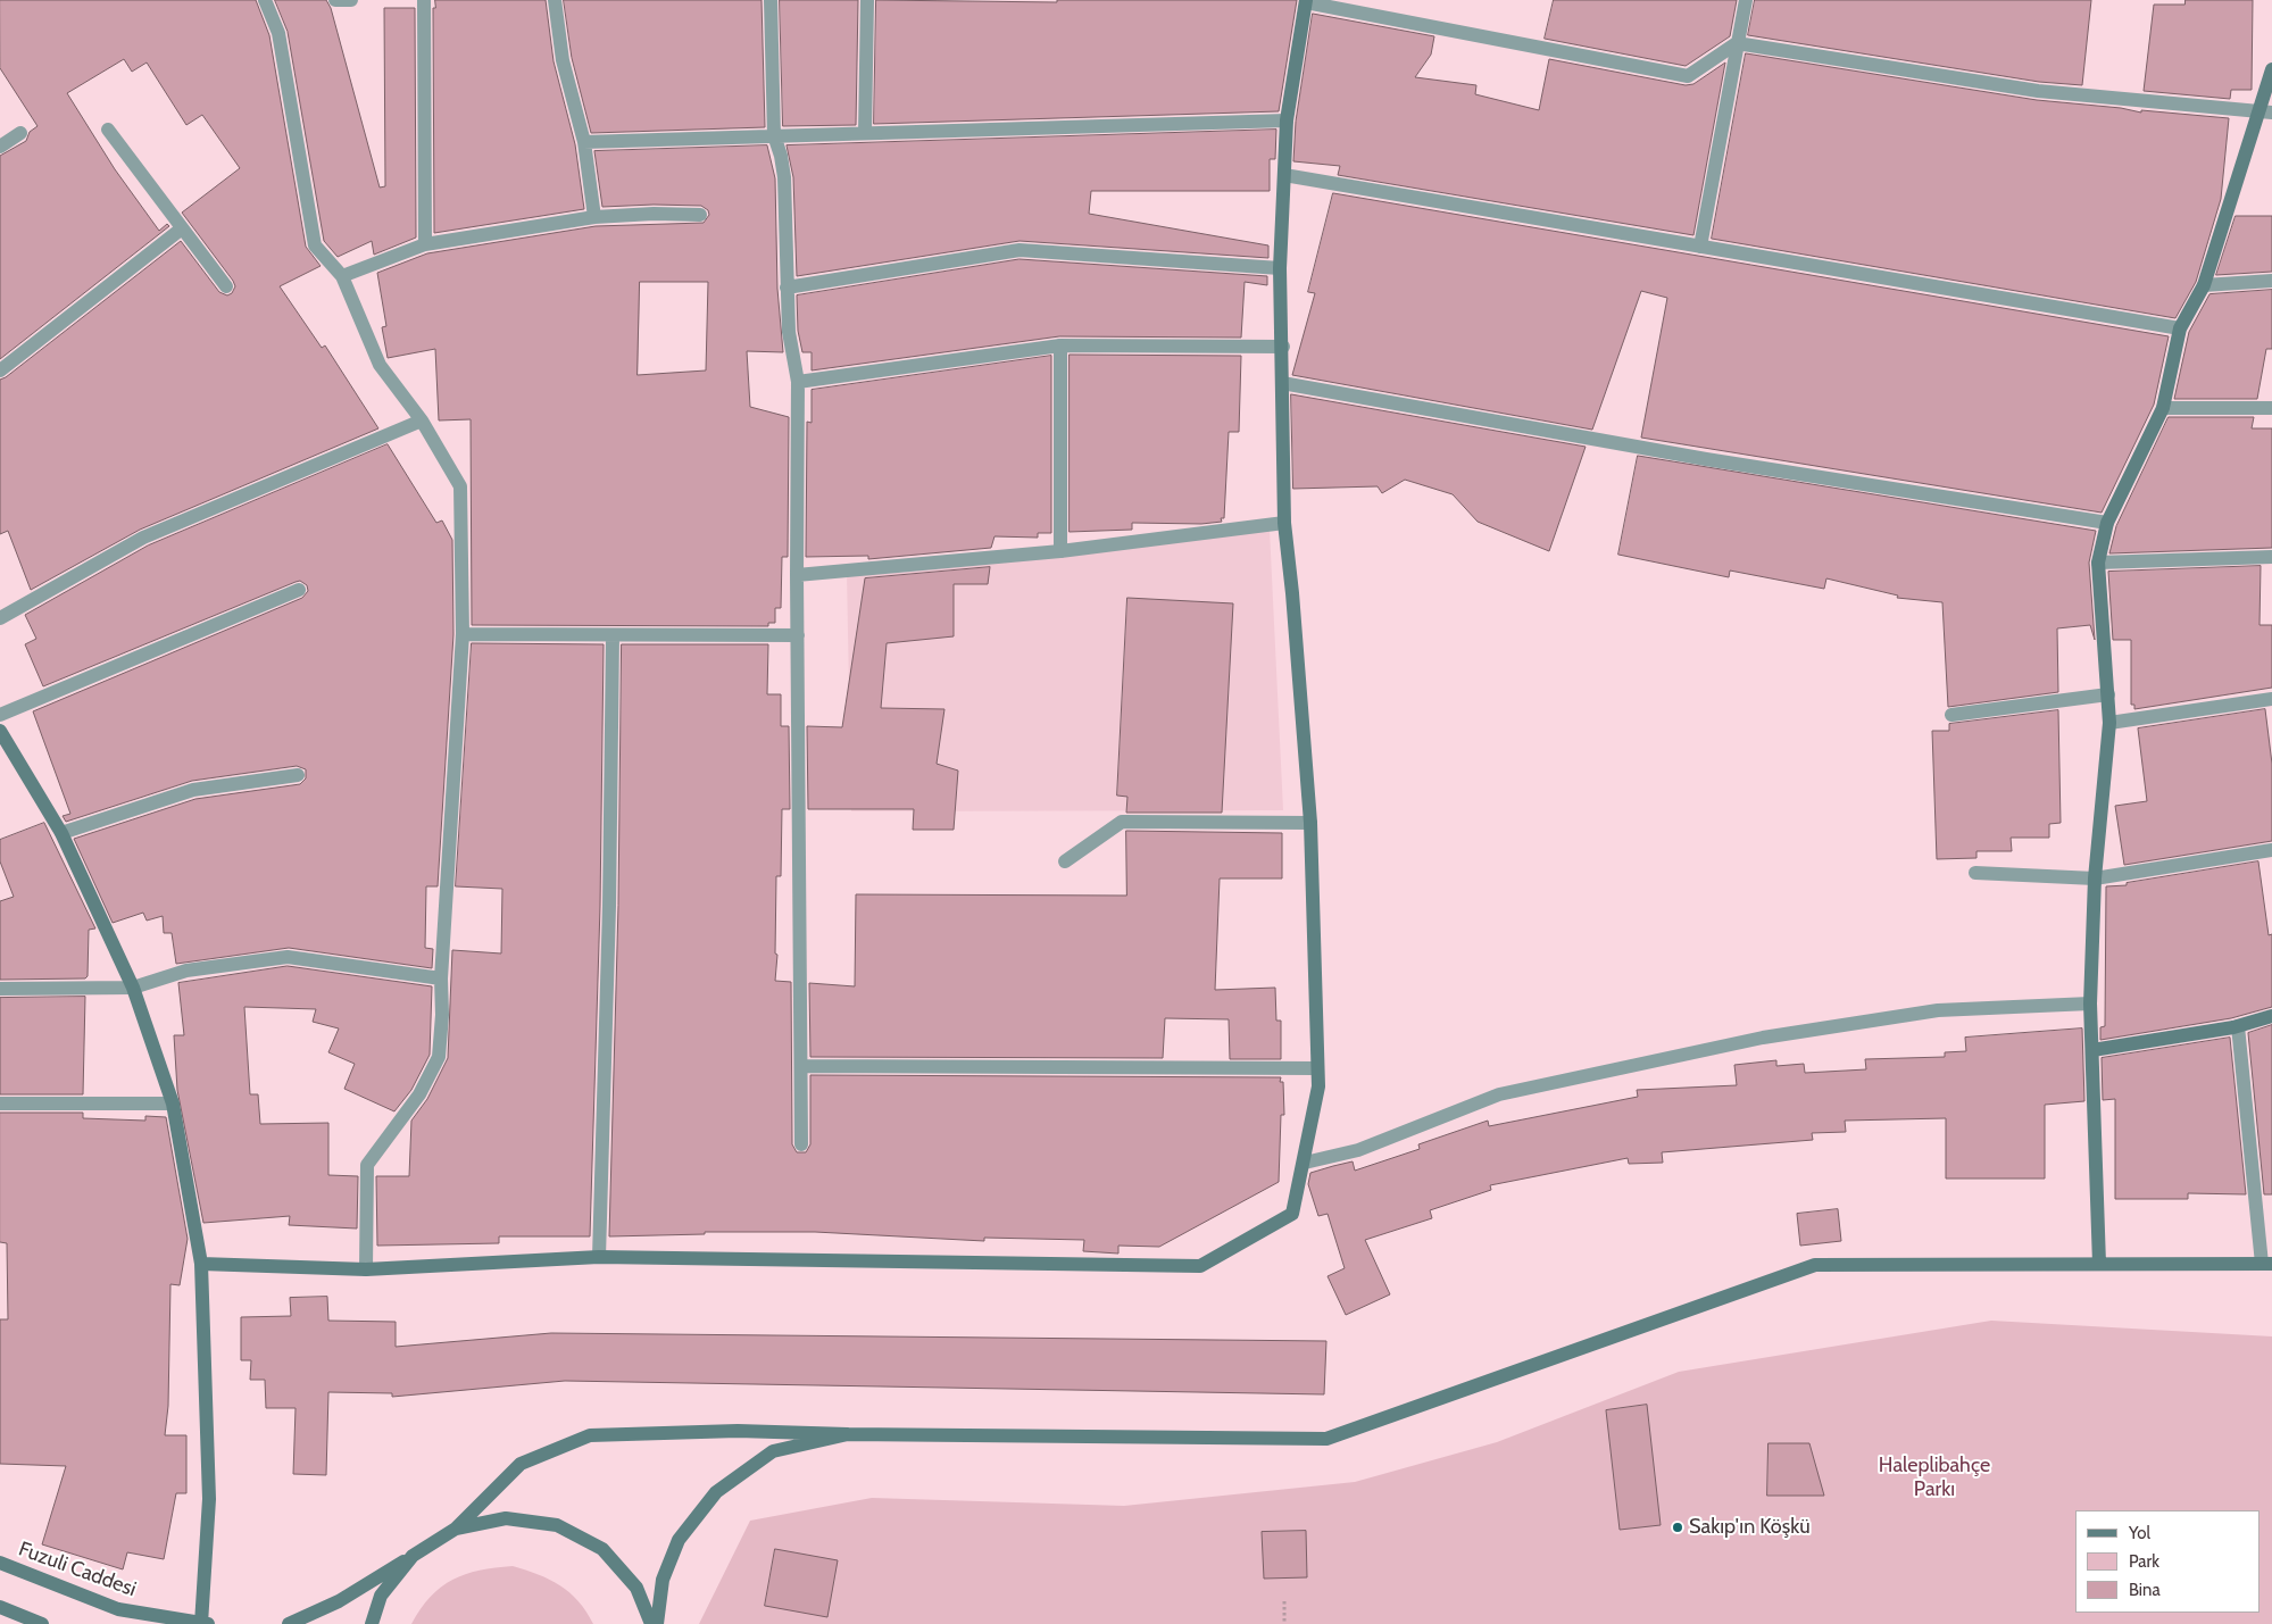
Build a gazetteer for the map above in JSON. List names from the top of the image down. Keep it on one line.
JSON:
{"streets":{"street":["Fuzuli Caddesi"]},"parks":["Haleplibahçe Parkı"],"places":["Sakıp'ın Köşkü"],"legend":["Yol","Park","Bina"]}
